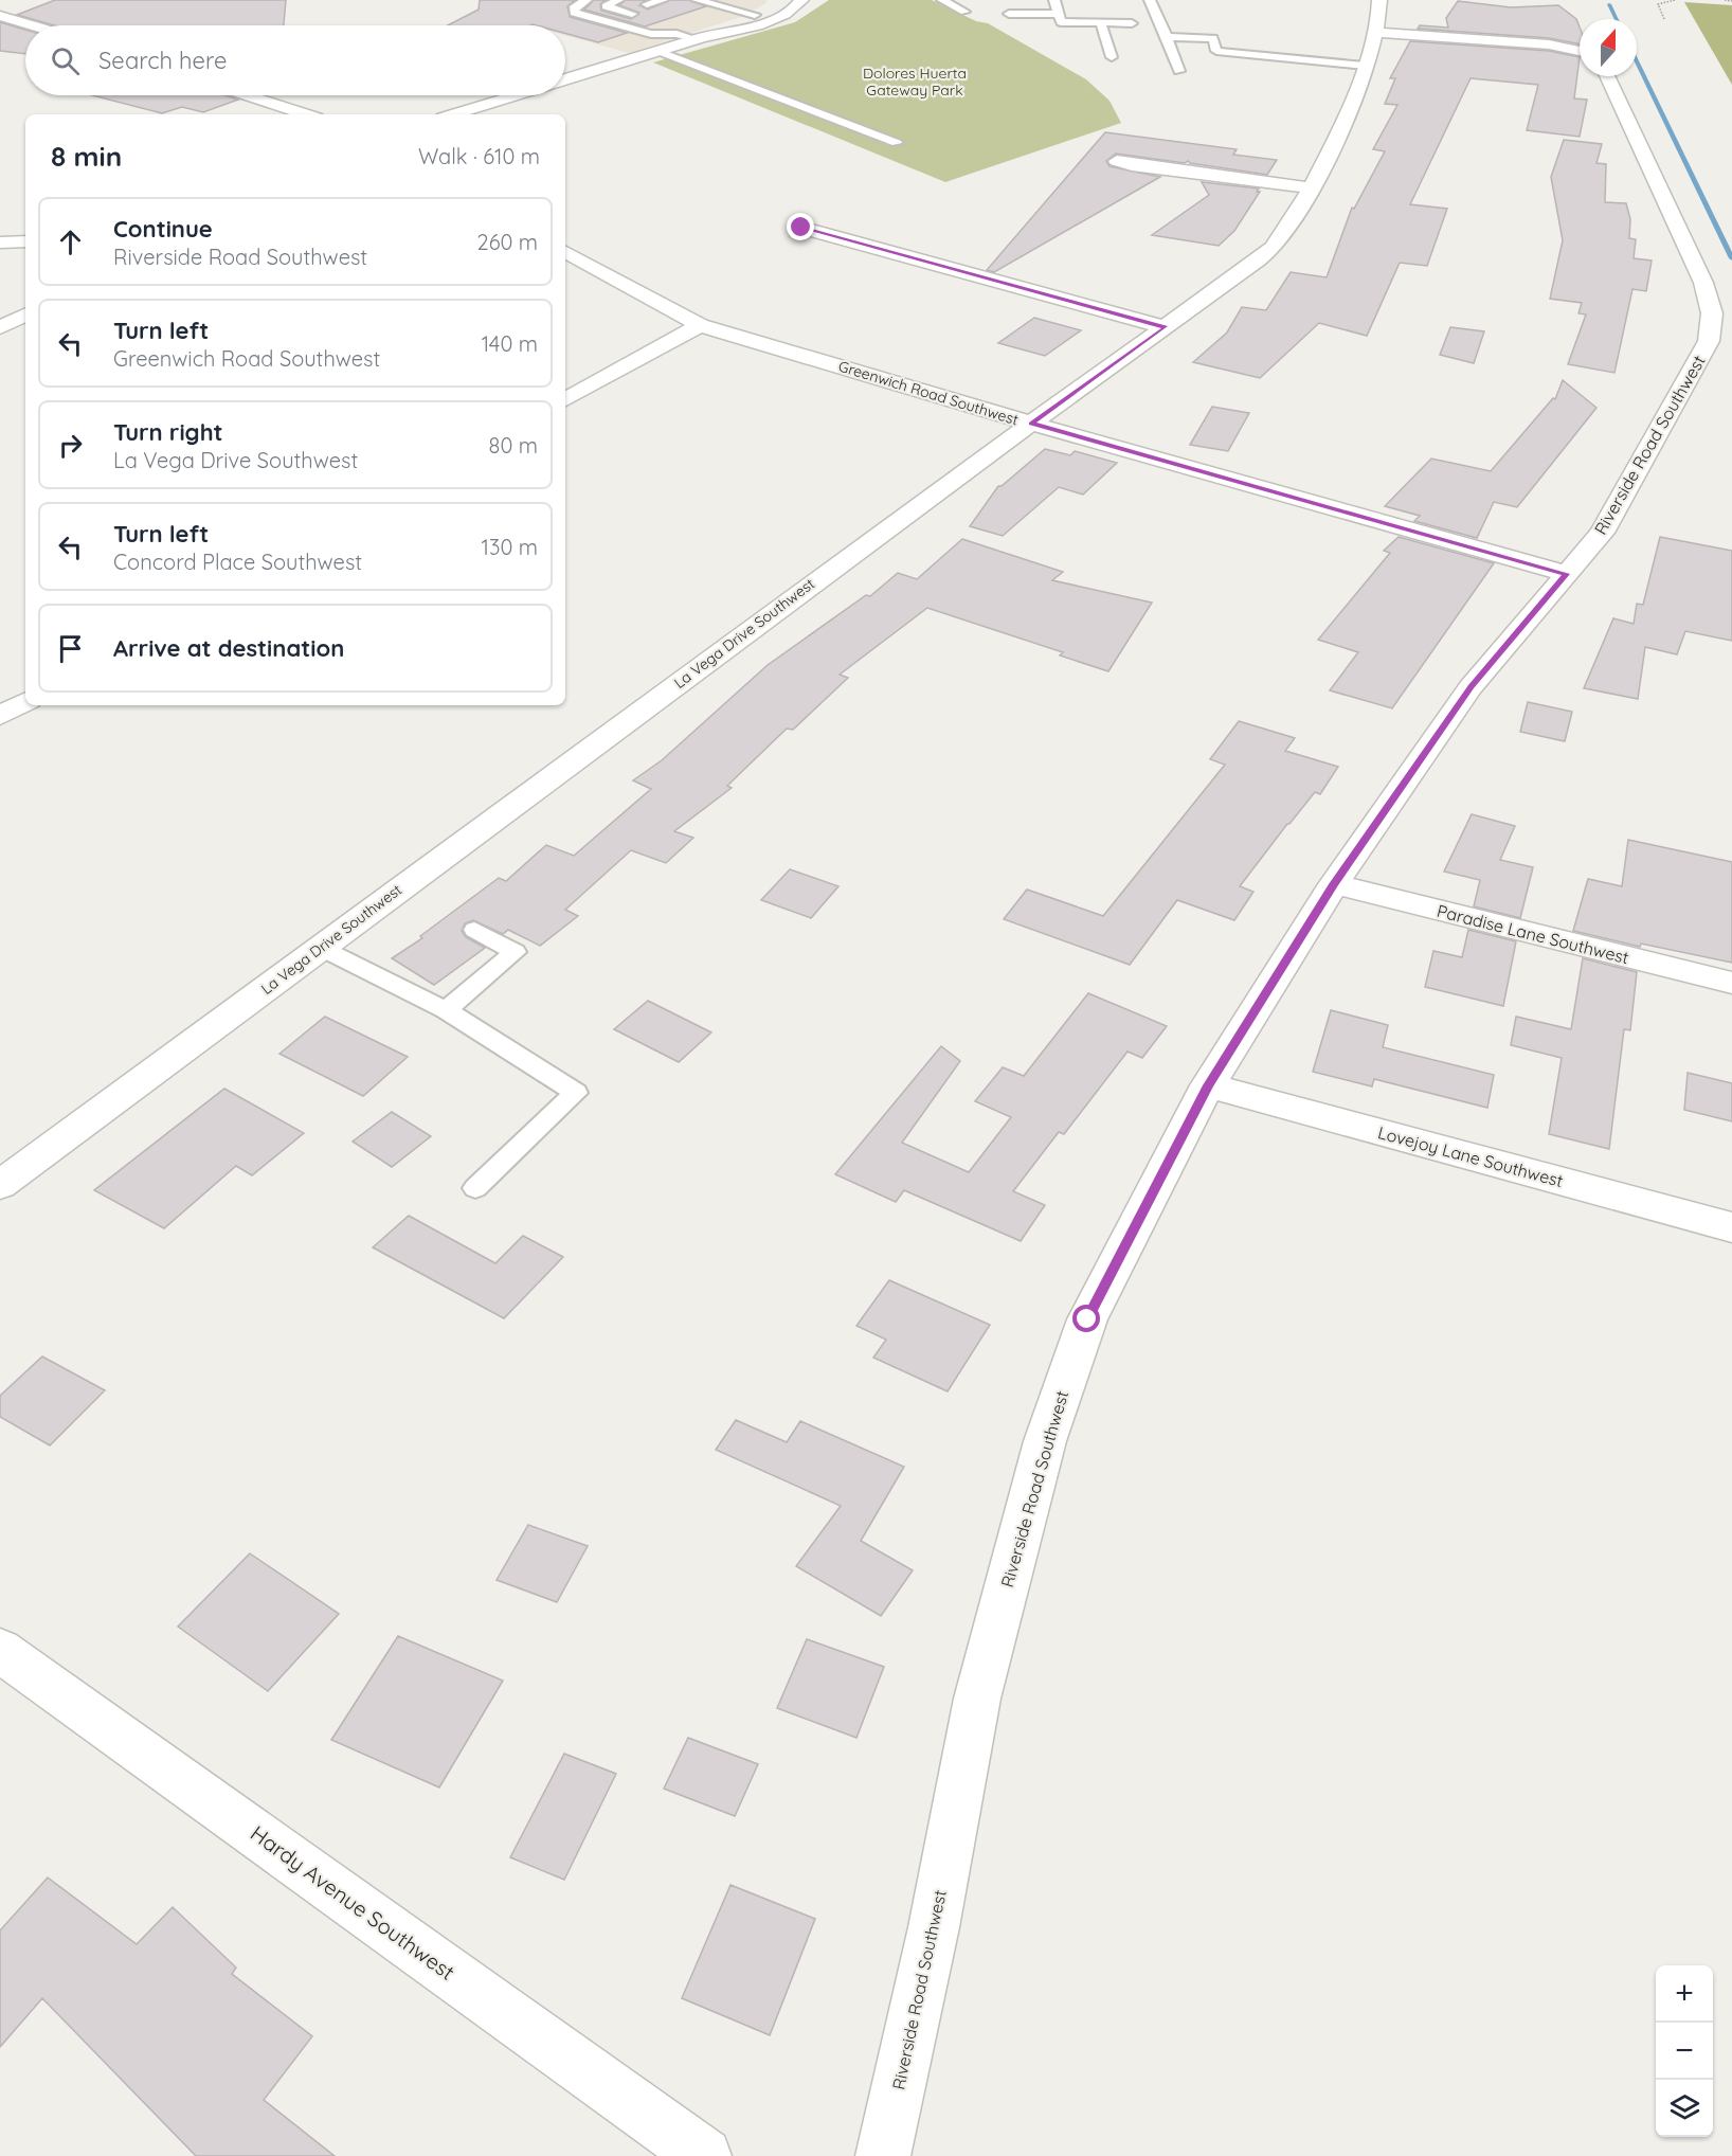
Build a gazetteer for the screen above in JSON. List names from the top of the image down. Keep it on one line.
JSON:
{"streets":{"street":["Greenwich Road Southwest","Riverside Road Southwest","La Vega Drive Southwest","Paradise Lane Southwest","Lovejoy Lane Southwest","Hardy Avenue Southwest"]},"crossings":[["Greenwich Road Southwest","Riverside Road Southwest"],["Greenwich Road Southwest","La Vega Drive Southwest"],["Riverside Road Southwest","Paradise Lane Southwest"],["Riverside Road Southwest","Lovejoy Lane Southwest"]],"parks":["Dolores Huerta Gateway Park"],"north":"top","page":{"search":"Search here","heading":["8 min","Walk · 610 m"],"list":[["Continue","Riverside Road Southwest","260 m"],["Turn left","Greenwich Road Southwest","140 m"],["Turn right","La Vega Drive Southwest","80 m"],["Turn left","Concord Place Southwest","130 m"],"Arrive at destination"],"map_buttons":["+","−"]}}
